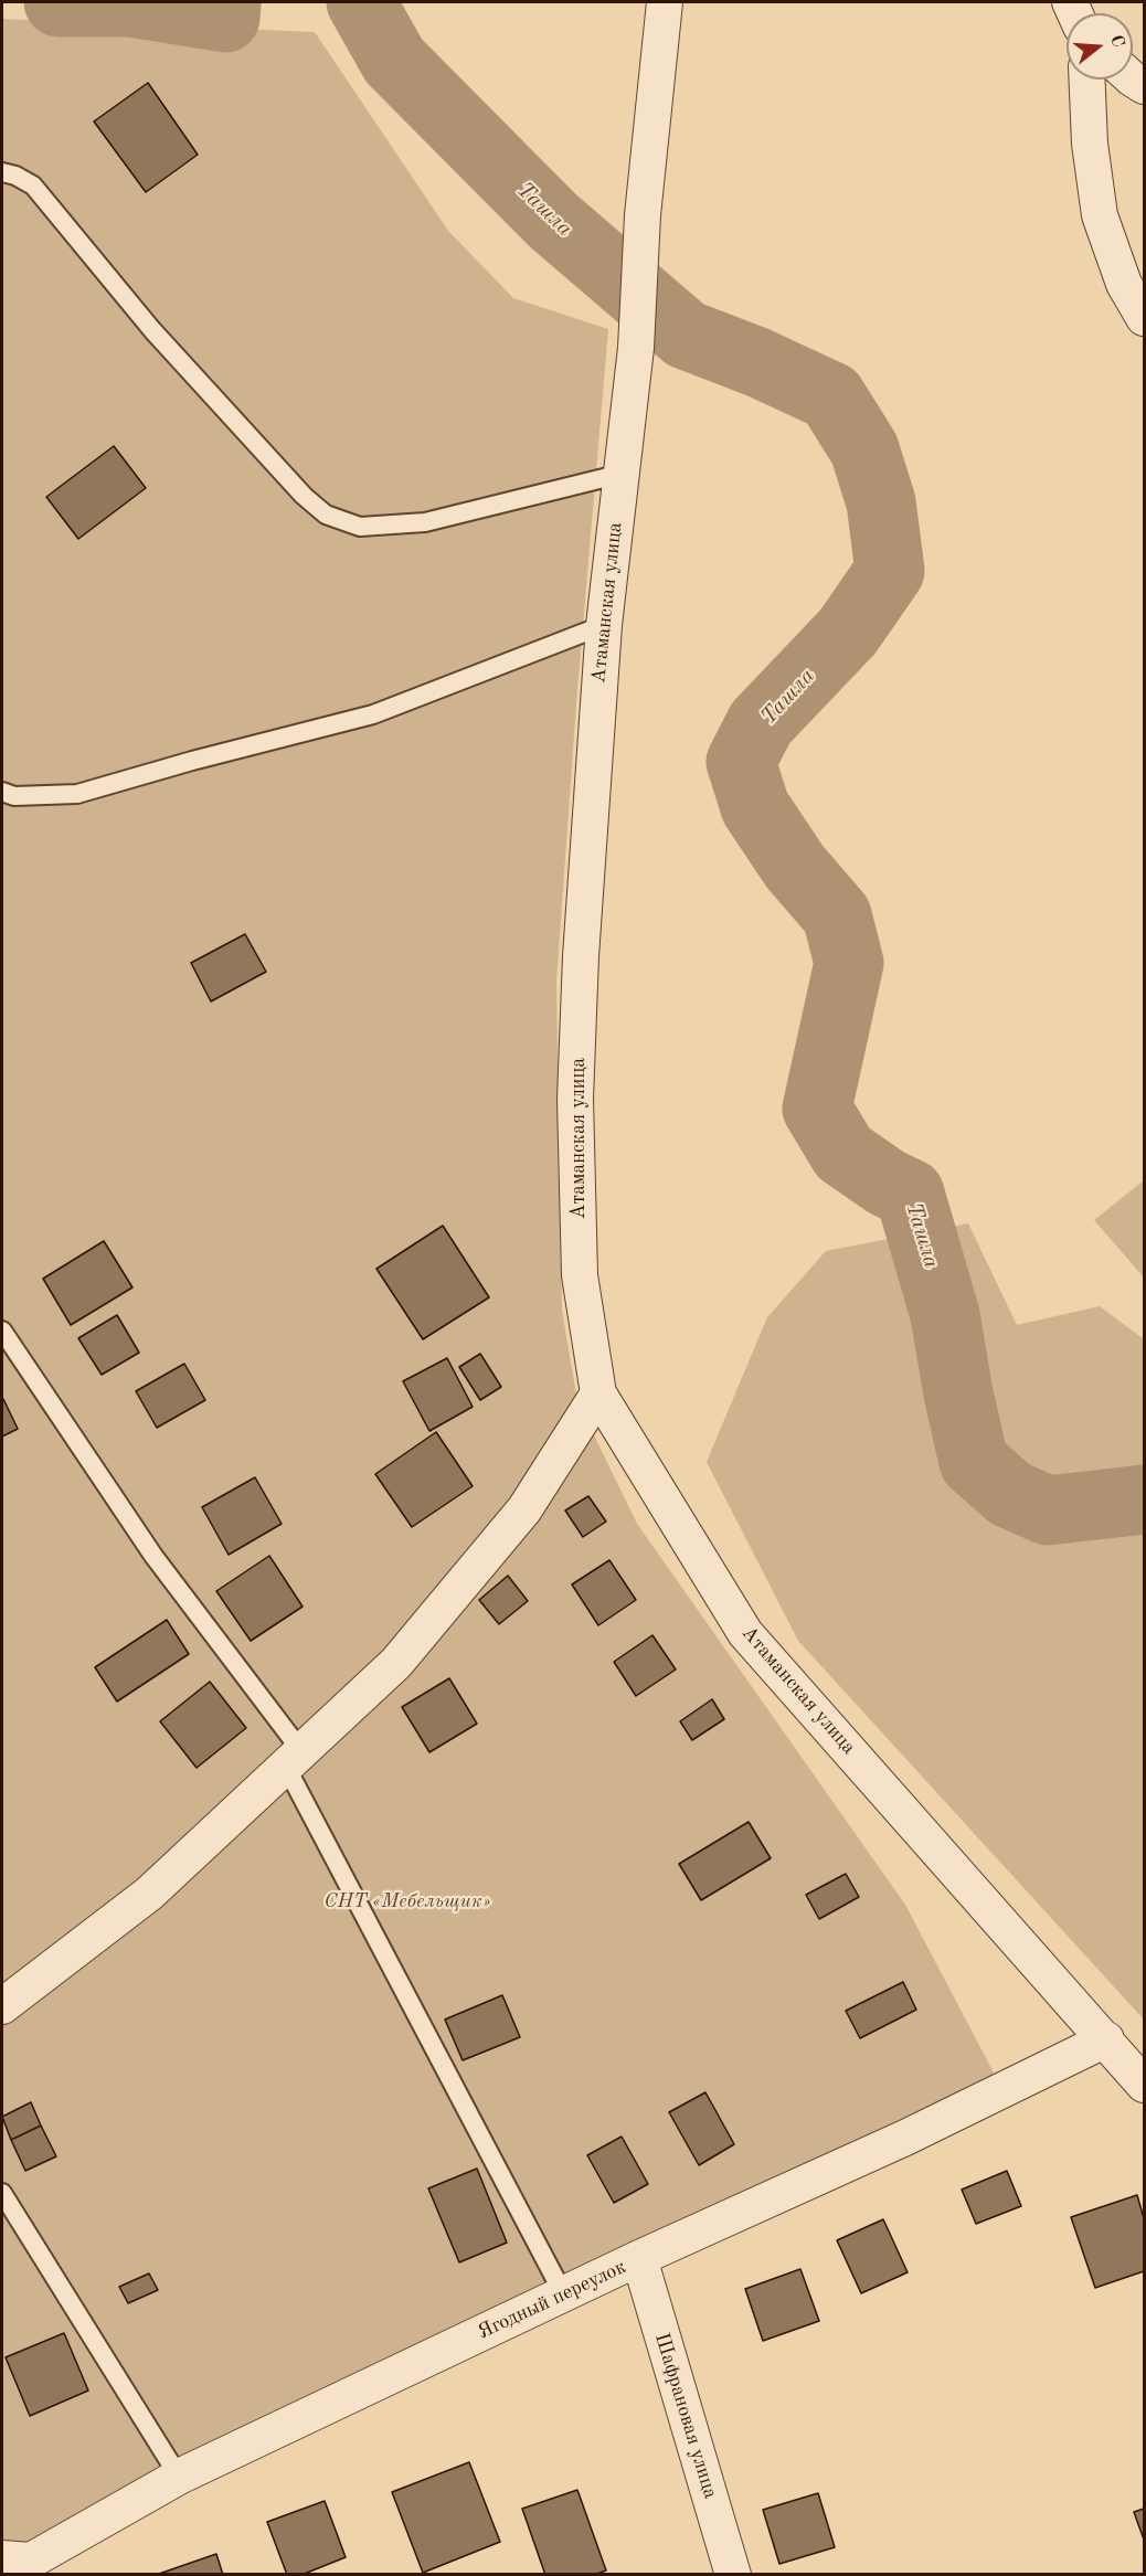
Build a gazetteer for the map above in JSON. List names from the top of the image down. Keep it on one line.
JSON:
{"streets":{"street":["Атаманская улица","Ягодный переулок","Шафрановая улица"]},"crossings":[["Атаманская улица","Ягодный переулок"],["Ягодный переулок","Шафрановая улица"]],"water":["Ташла"],"parks":["СНТ «Мебельщик»"],"north":"right"}
